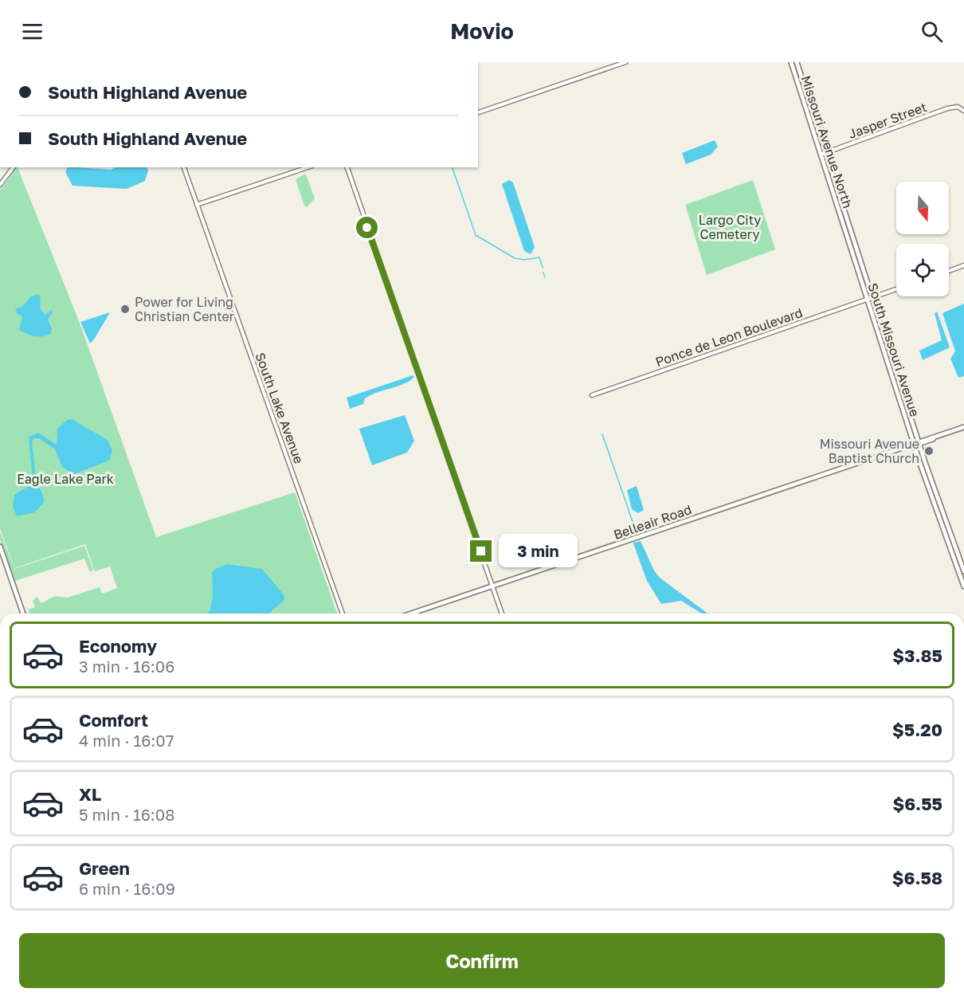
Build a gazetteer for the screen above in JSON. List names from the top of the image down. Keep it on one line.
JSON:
{"streets":{"main road":["Missouri Avenue North","South Missouri Avenue","Belleair Road"],"street":["Jasper Street","Ponce de Leon Boulevard","South Lake Avenue"]},"crossings":[["Jasper Street","Missouri Avenue North"],["Missouri Avenue North","South Missouri Avenue"],["Ponce de Leon Boulevard","South Missouri Avenue"],["South Missouri Avenue","Belleair Road"]],"parks":["Largo City Cemetery","Eagle Lake Park"],"places":["Power for Living Christian Center","Missouri Avenue Baptist Church"],"north":"bottom","page":{"header":"Movio","banner":["South Highland Avenue","South Highland Avenue"],"bubble":"3 min","list":[{"name":"Economy","note":"3 min · 16:06","value":"$3.85"},{"name":"Comfort","note":"4 min · 16:07","value":"$5.20"},{"name":"XL","note":"5 min · 16:08","value":"$6.55"},{"name":"Green","note":"6 min · 16:09","value":"$6.58"}],"buttons":"Confirm"}}
